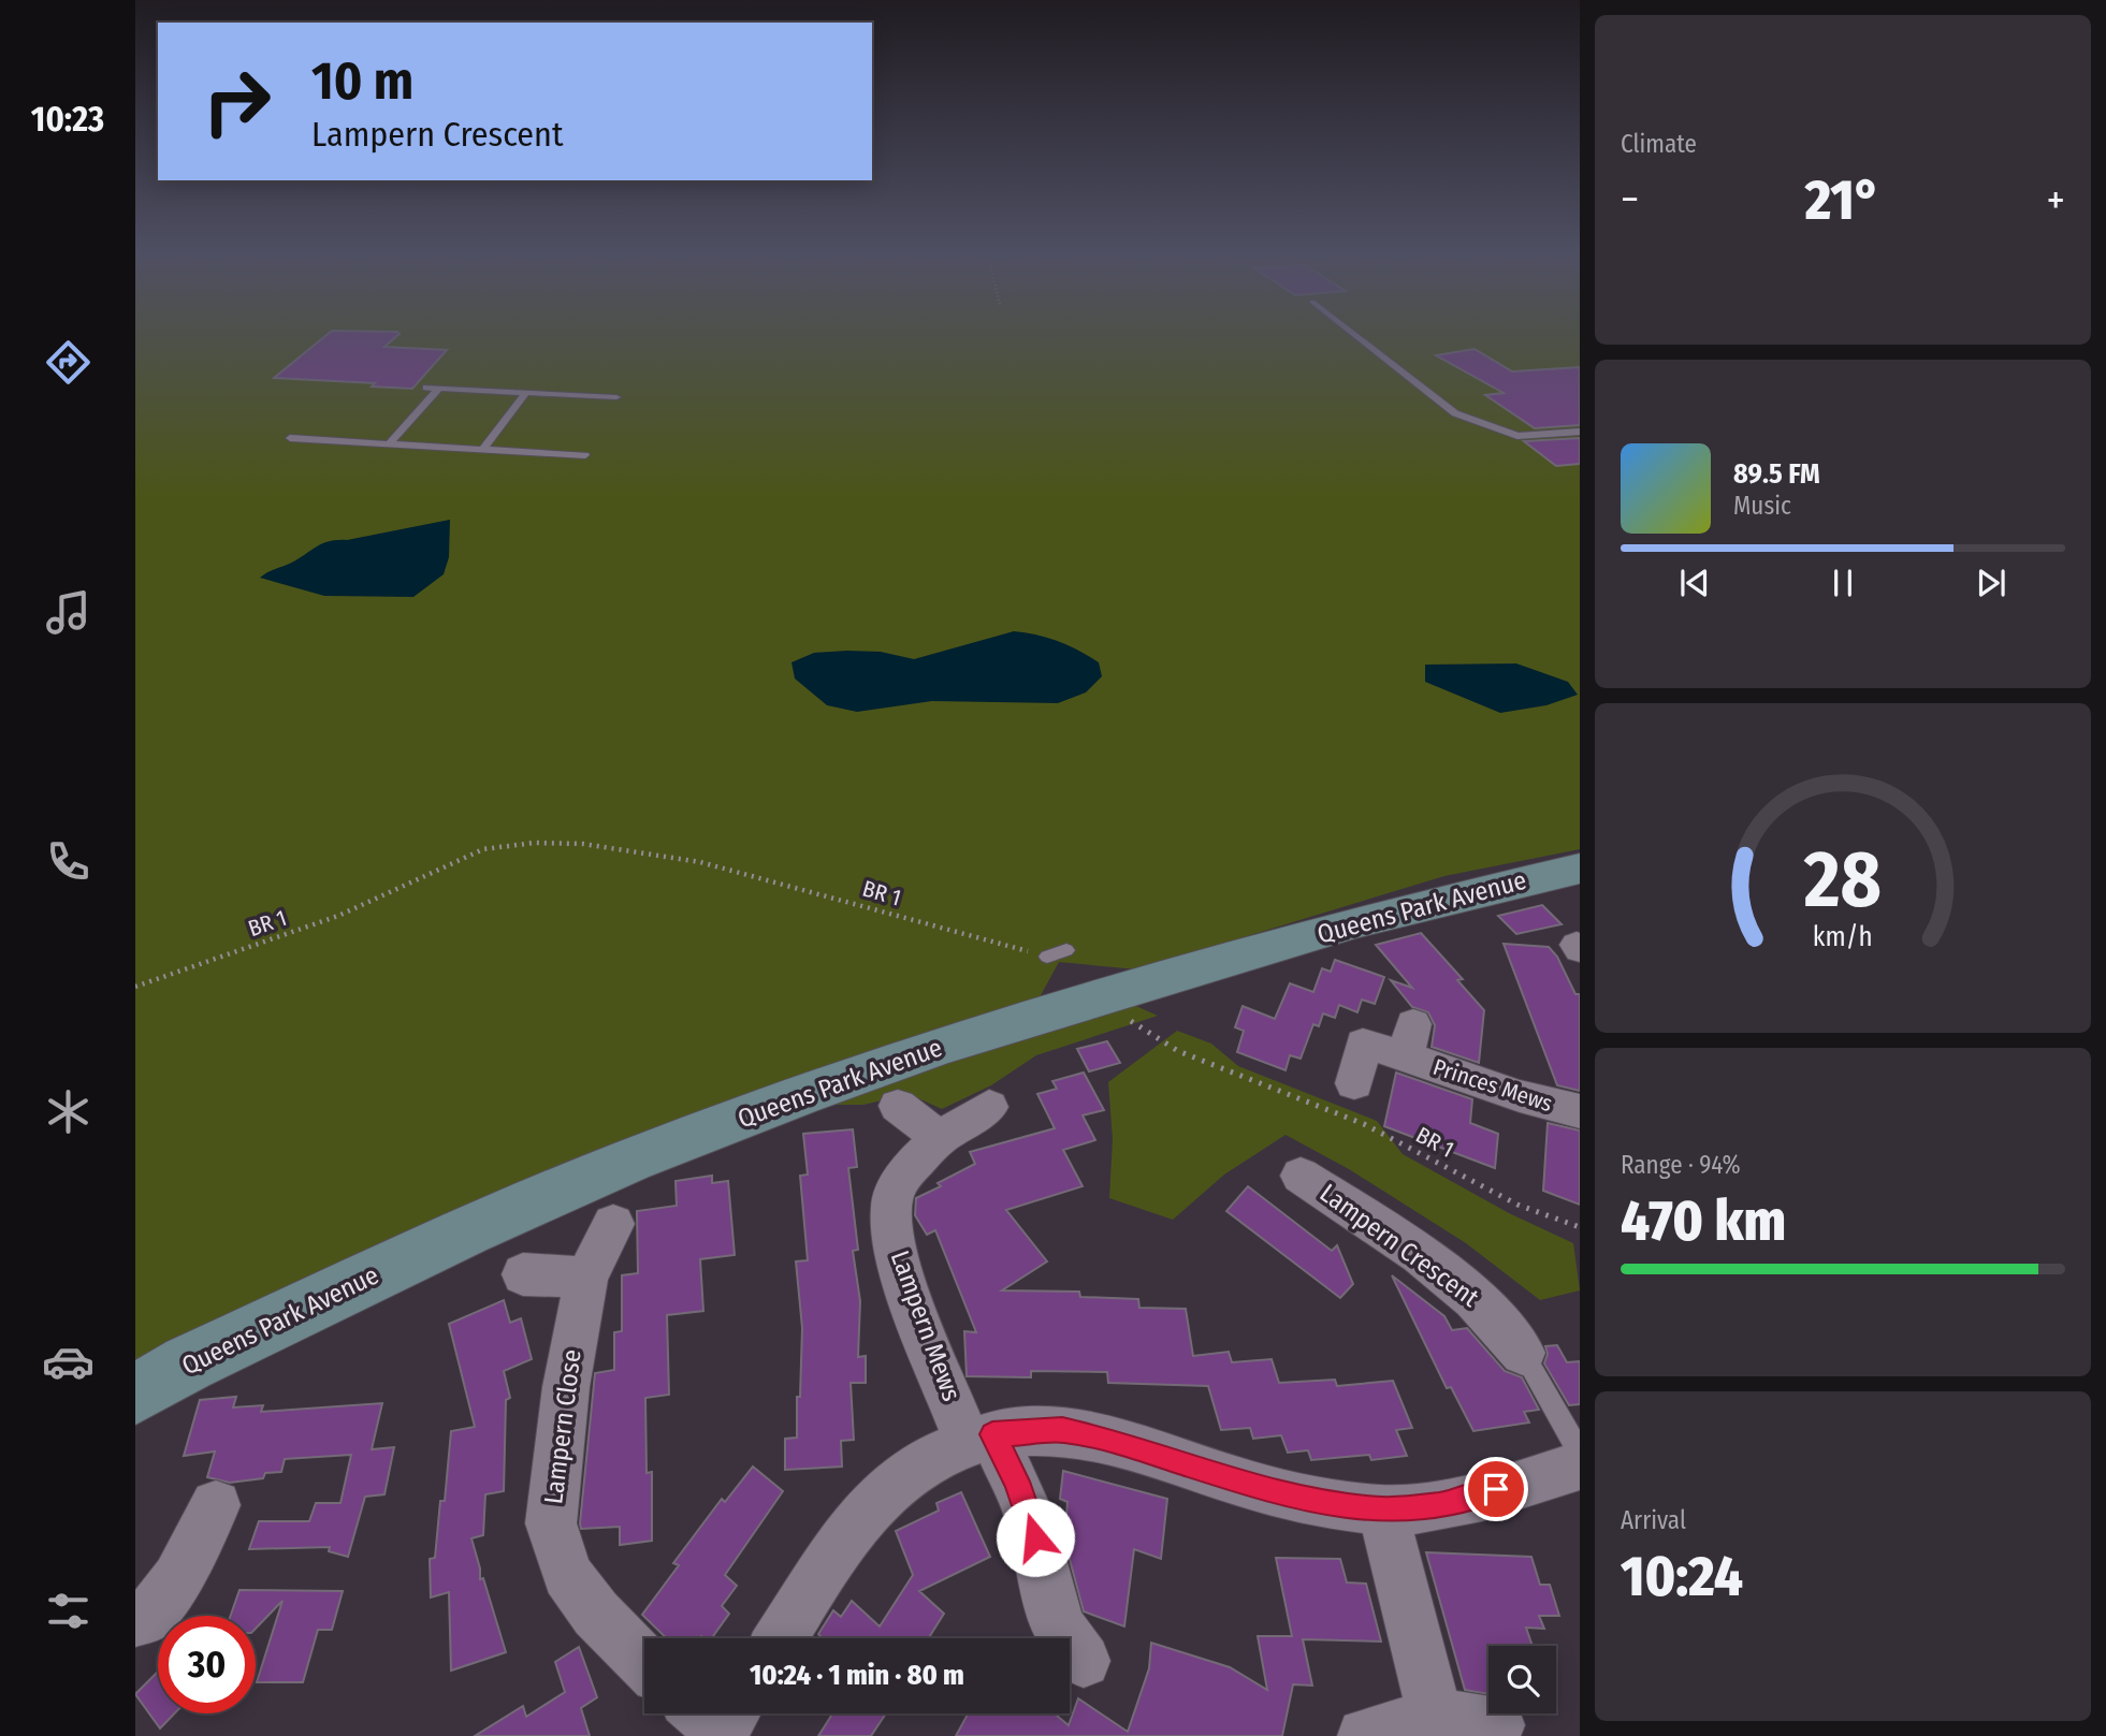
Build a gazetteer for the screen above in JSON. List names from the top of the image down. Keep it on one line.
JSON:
{"streets":{"street":["Queens Park Avenue","Princes Mews","Lampern Crescent","Lampern Mews","Lampern Close"],"path":["BR 1"]},"crossings":[["BR 1","Queens Park Avenue"]],"page":{"tabs":"10:23","tile":["Climate",["Range · 94%","470 km"],["Arrival","10:24"]],"turn":["10 m","Lampern Crescent"],"heat":["−","21°","+"],"song":["89.5 FM","Music"],"limit":"30","trip":"10:24 · 1 min · 80 m","gauge":["28","km/h"]}}
